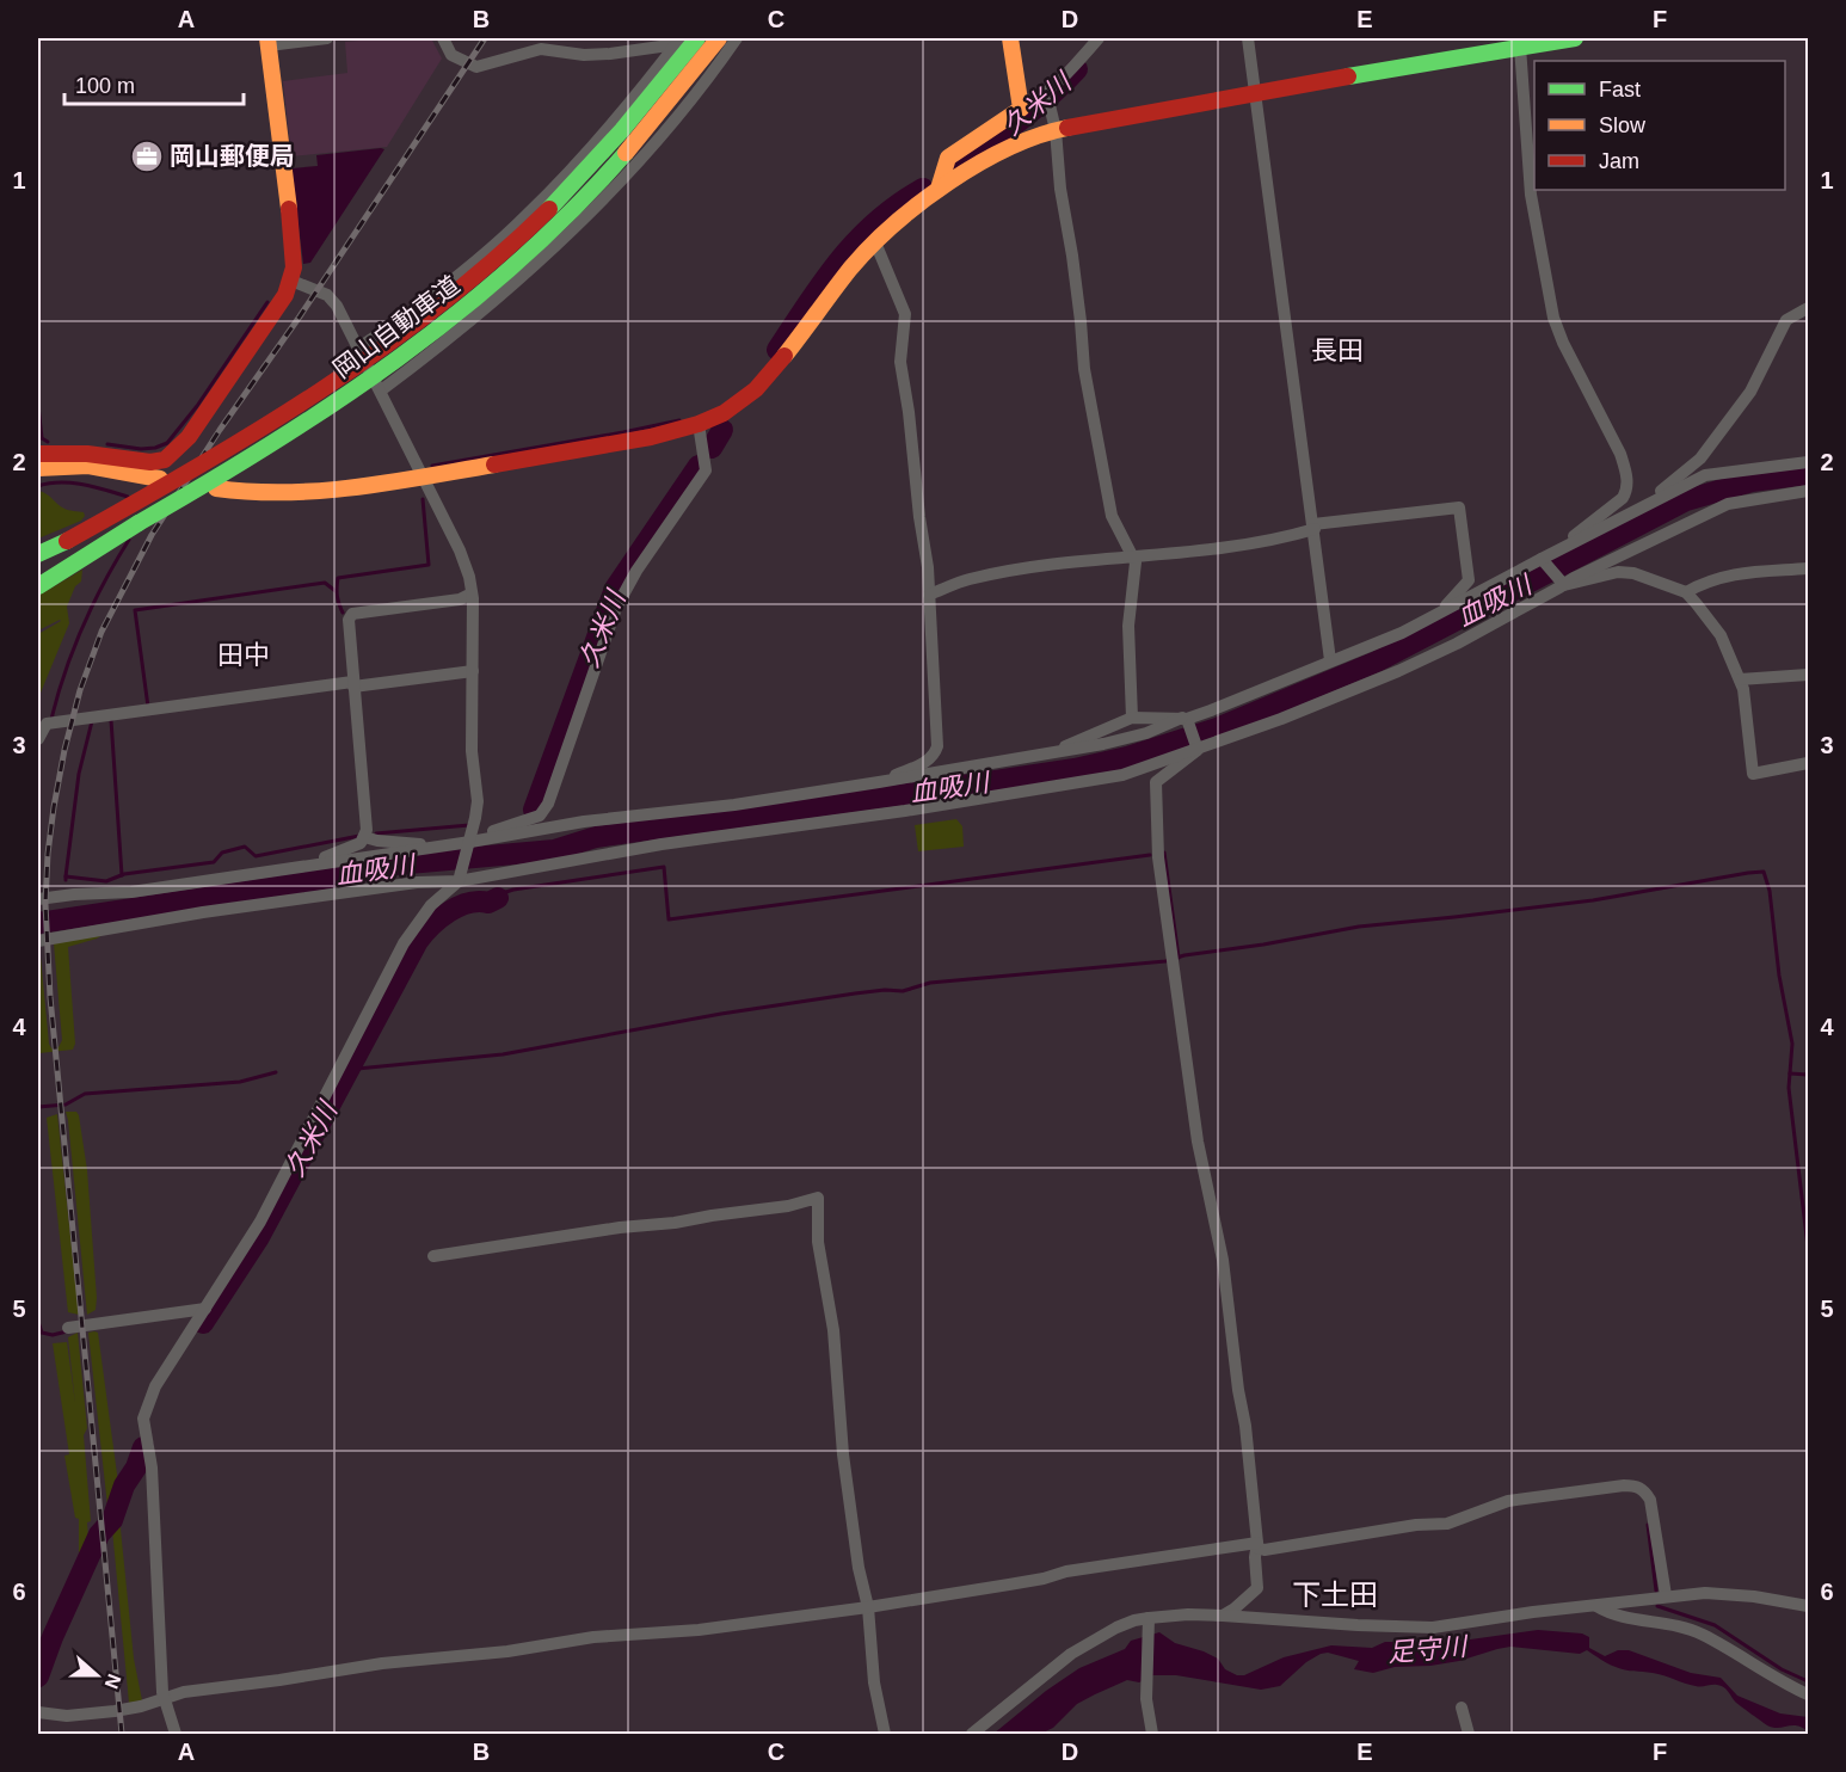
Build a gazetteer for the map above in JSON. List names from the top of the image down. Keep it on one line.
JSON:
{"streets":{"main road":["岡山自動車道"]},"districts":["長田","田中","下土田"],"water":["久米川","血吸川","足守川"],"places":{"office":["岡山郵便局"]},"legend":["Fast","Slow","Jam"],"scale_bar":"100 m","north":"right","grid":{"columns":["A","B","C","D","E","F"],"rows":["1","2","3","4","5","6"]}}
